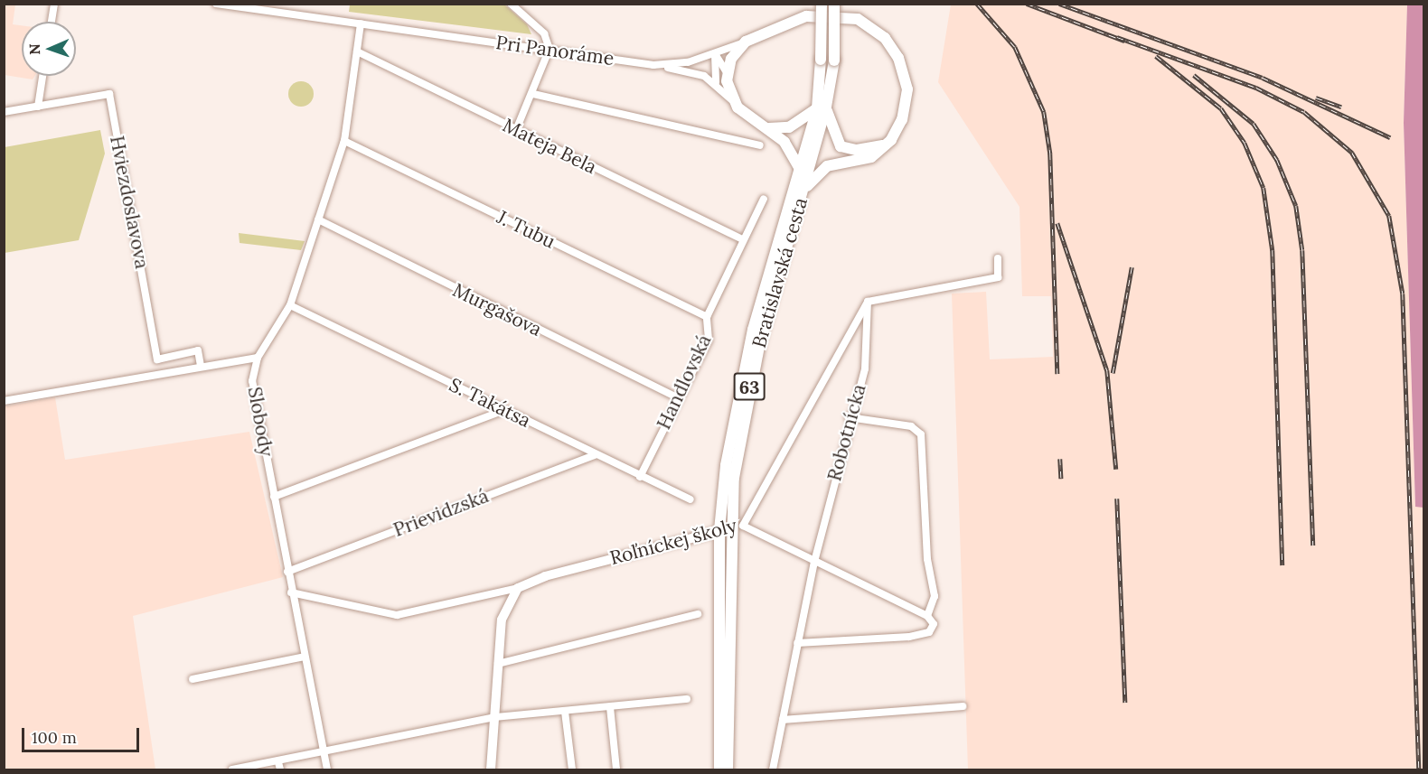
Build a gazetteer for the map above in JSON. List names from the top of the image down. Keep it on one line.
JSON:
{"streets":{"main road":["Bratislavská cesta","63","Roľníckej školy"],"street":["Pri Panoráme","Mateja Bela","Hviezdoslavova","J. Tubu","Murgašova","Handlovská","S. Takátsa","Slobody","Robotnícka","Prievidzská"]},"crossings":[["Pri Panoráme","Slobody"],["Mateja Bela","Handlovská"],["Mateja Bela","Slobody"],["J. Tubu","Handlovská"],["J. Tubu","Slobody"],["Bratislavská cesta","Roľníckej školy"],["Murgašova","Handlovská"],["Murgašova","Slobody"],["Handlovská","S. Takátsa"],["S. Takátsa","Slobody"],["S. Takátsa","Prievidzská"],["Slobody","Prievidzská"],["Robotnícka","Roľníckej školy"]],"scale_bar":"100 m","north":"left"}
